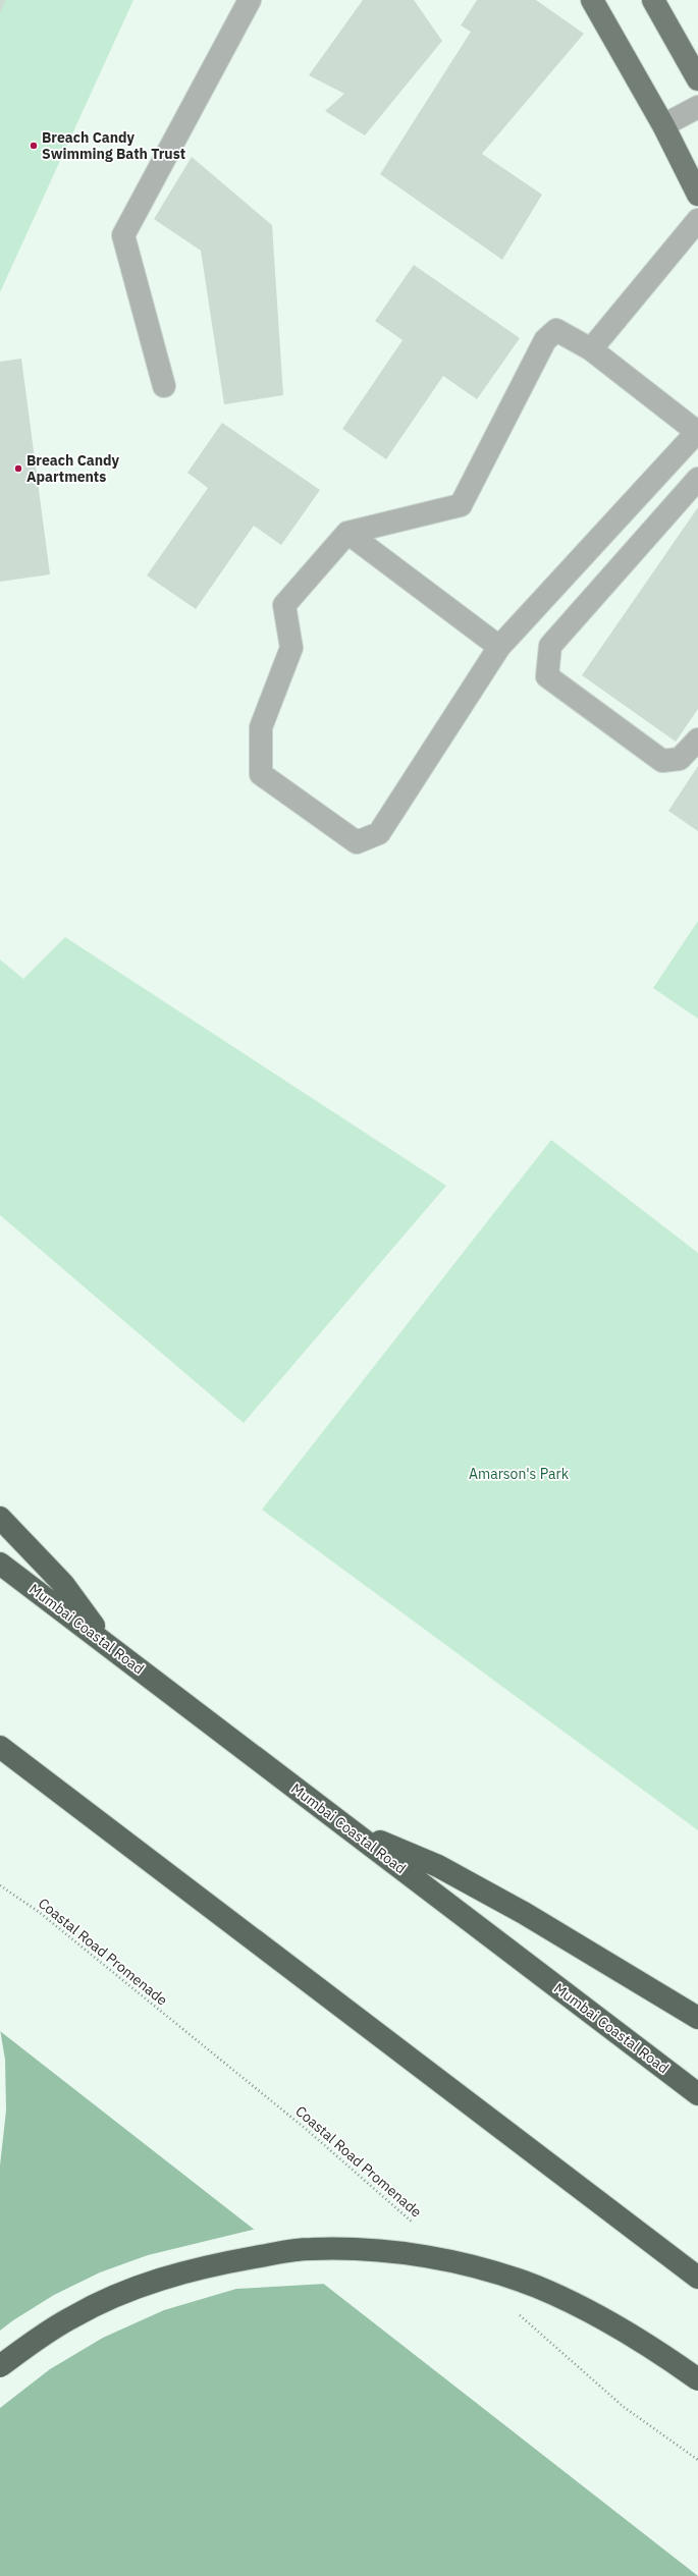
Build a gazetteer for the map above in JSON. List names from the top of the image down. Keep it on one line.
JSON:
{"streets":{"highway":["Mumbai Coastal Road"],"path":["Coastal Road Promenade"]},"parks":["Amarson's Park"],"places":["Breach Candy Swimming Bath Trust","Breach Candy Apartments"]}
